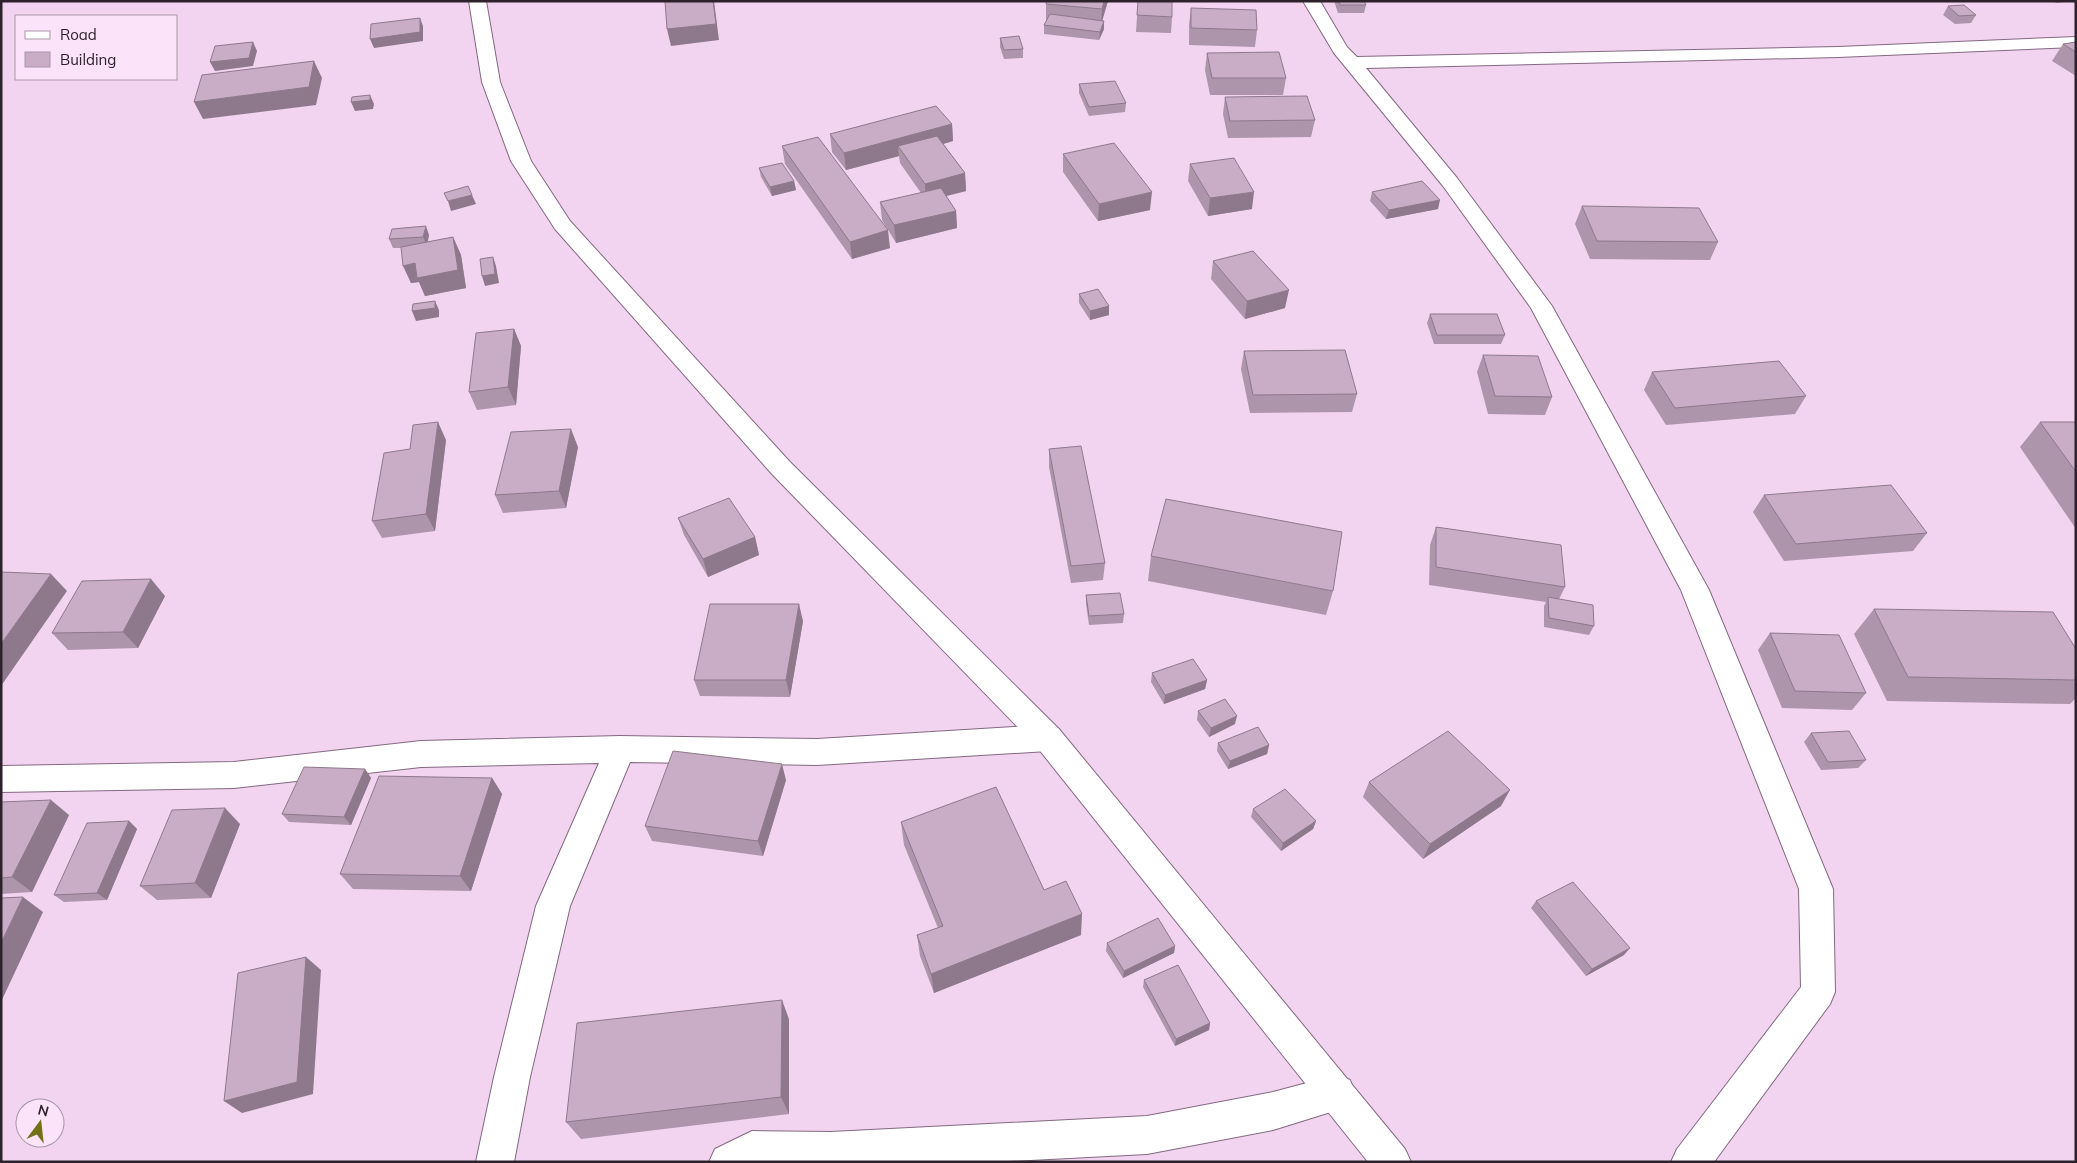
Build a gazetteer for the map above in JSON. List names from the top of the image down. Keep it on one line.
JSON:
{"legend":["Road","Building"],"north":"top"}
